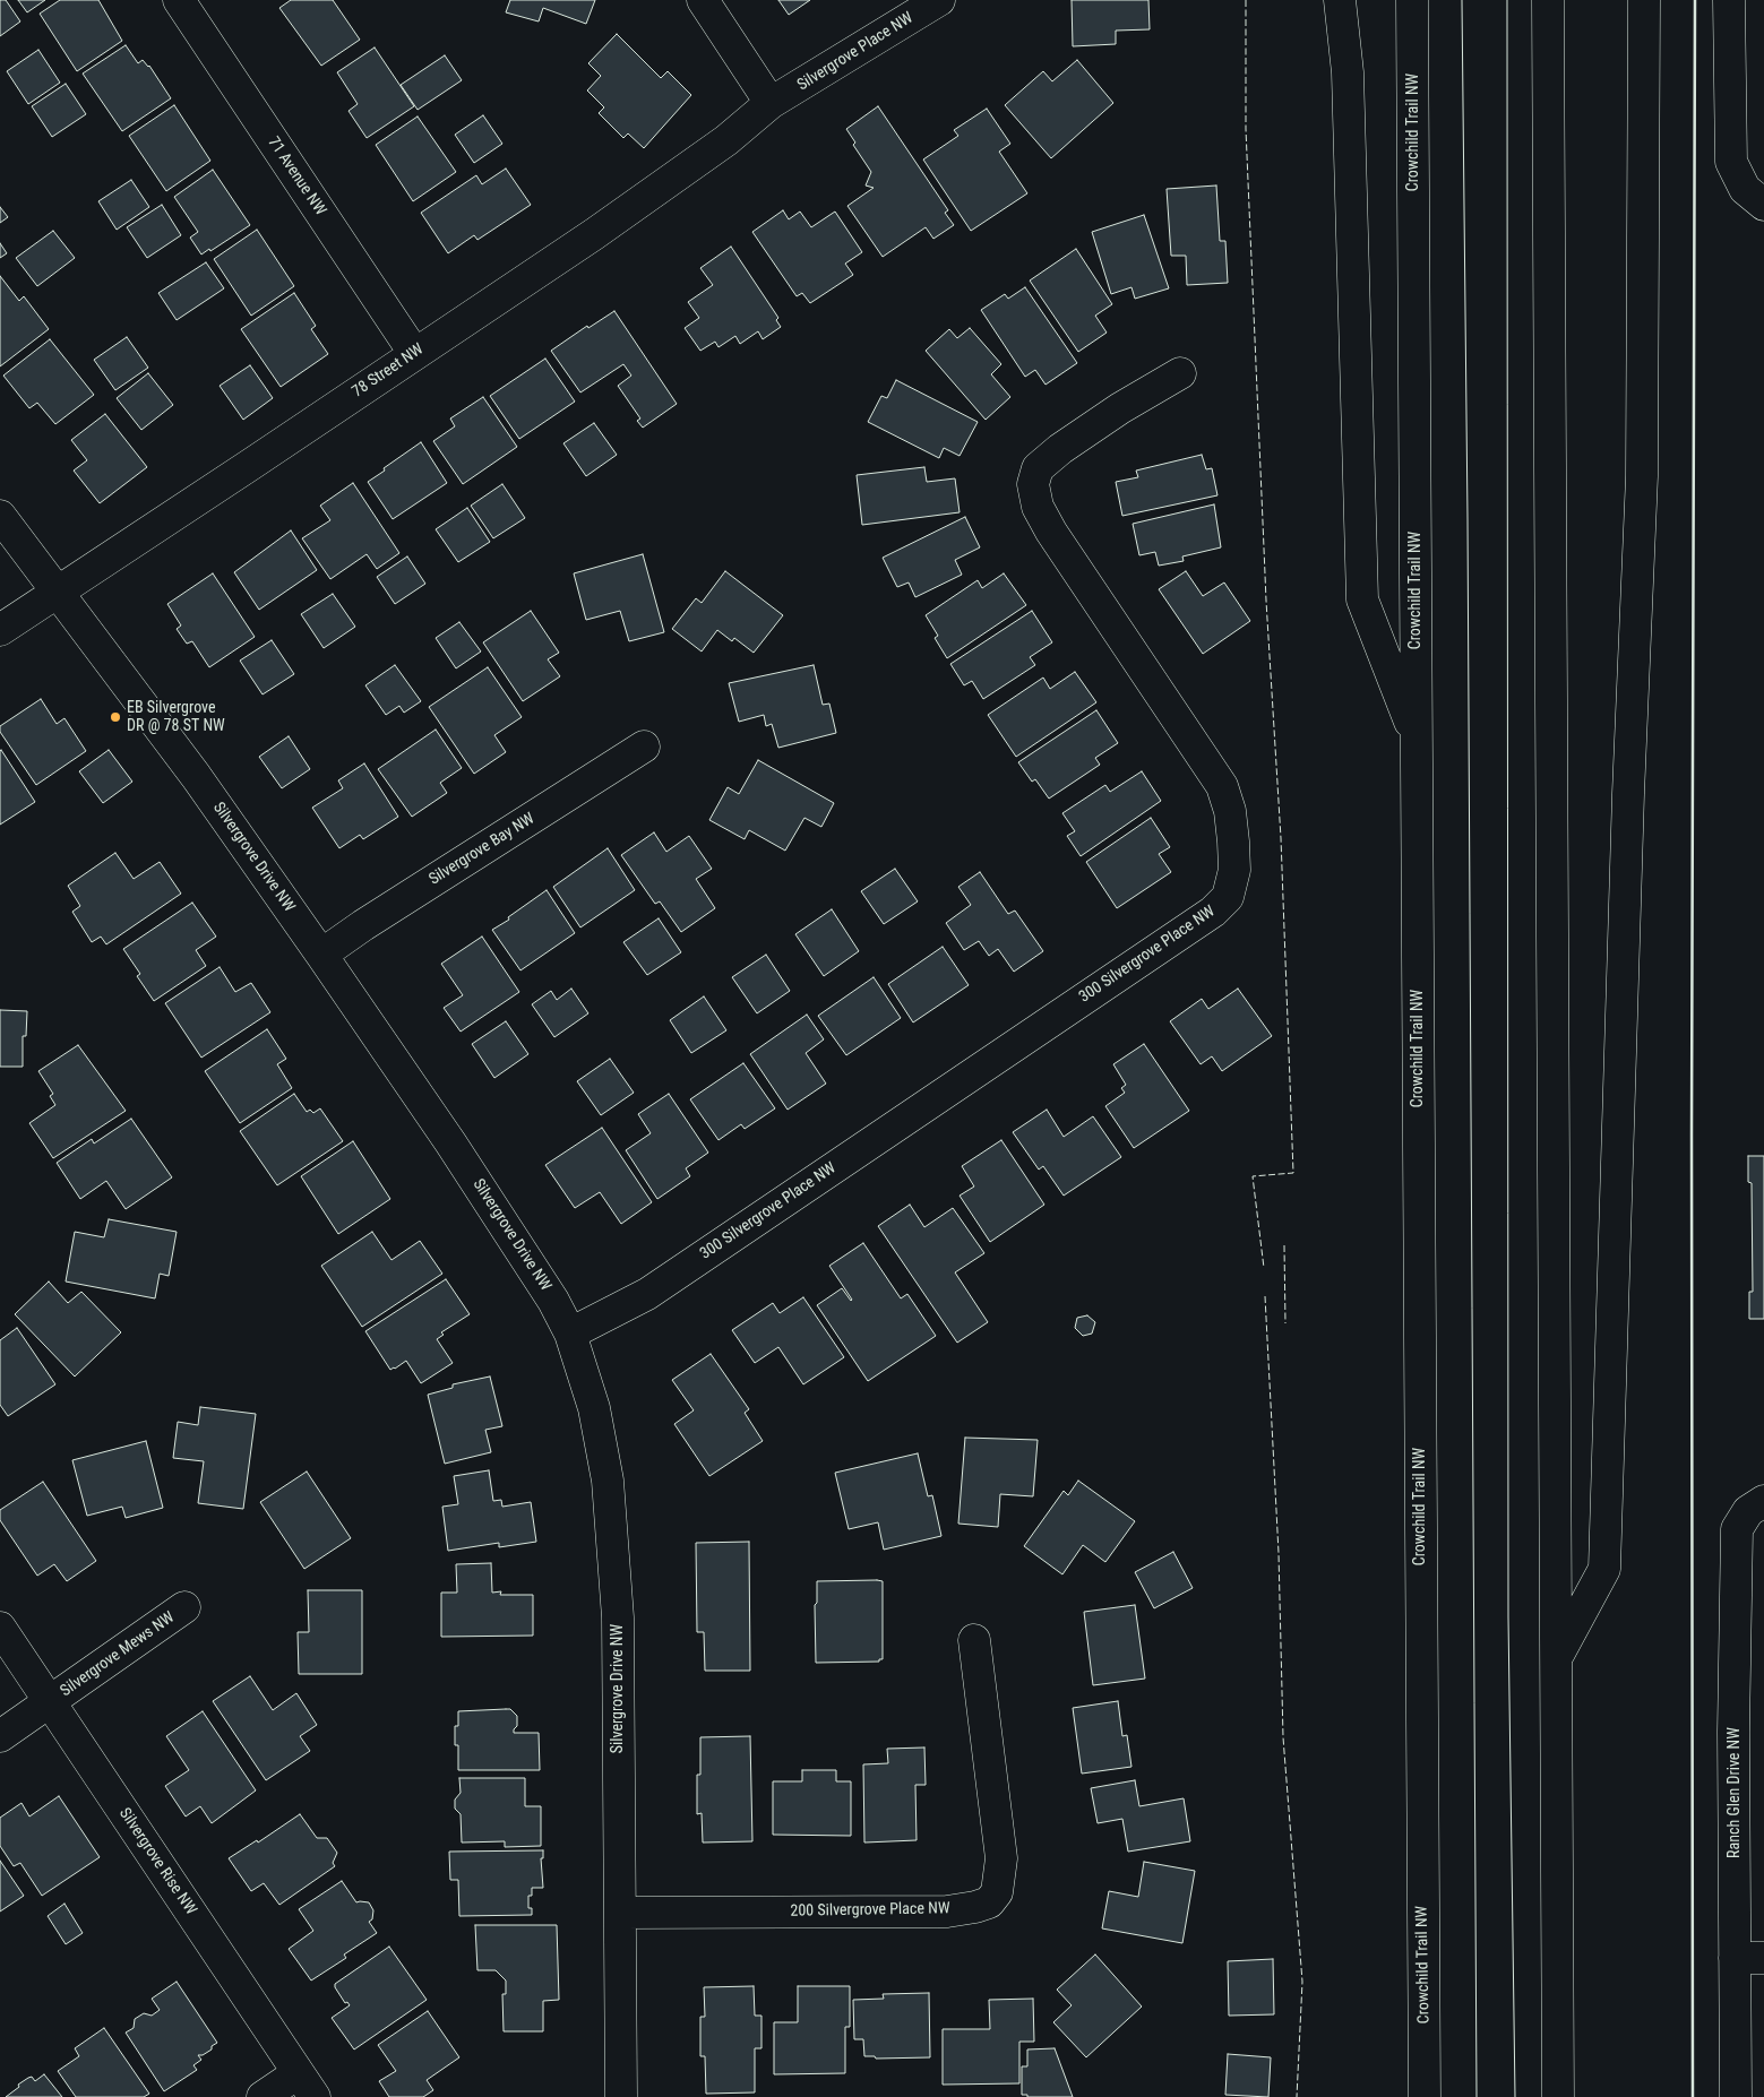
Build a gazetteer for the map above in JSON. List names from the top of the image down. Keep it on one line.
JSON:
{"streets":{"main road":["Silvergrove Place NW","Crowchild Trail NW","71 Avenue NW","78 Street NW","Silvergrove Bay NW","Silvergrove Drive NW","300 Silvergrove Place NW","Silvergrove Mews NW","Ranch Glen Drive NW","Silvergrove Rise NW","200 Silvergrove Place NW"]},"crossings":[["Silvergrove Place NW","78 Street NW"],["71 Avenue NW","78 Street NW"],["78 Street NW","Silvergrove Drive NW"],["Silvergrove Bay NW","Silvergrove Drive NW"],["Silvergrove Drive NW","300 Silvergrove Place NW"],["Silvergrove Drive NW","200 Silvergrove Place NW"],["Silvergrove Mews NW","Silvergrove Rise NW"]],"places":["EB Silvergrove DR @ 78 ST NW"]}
